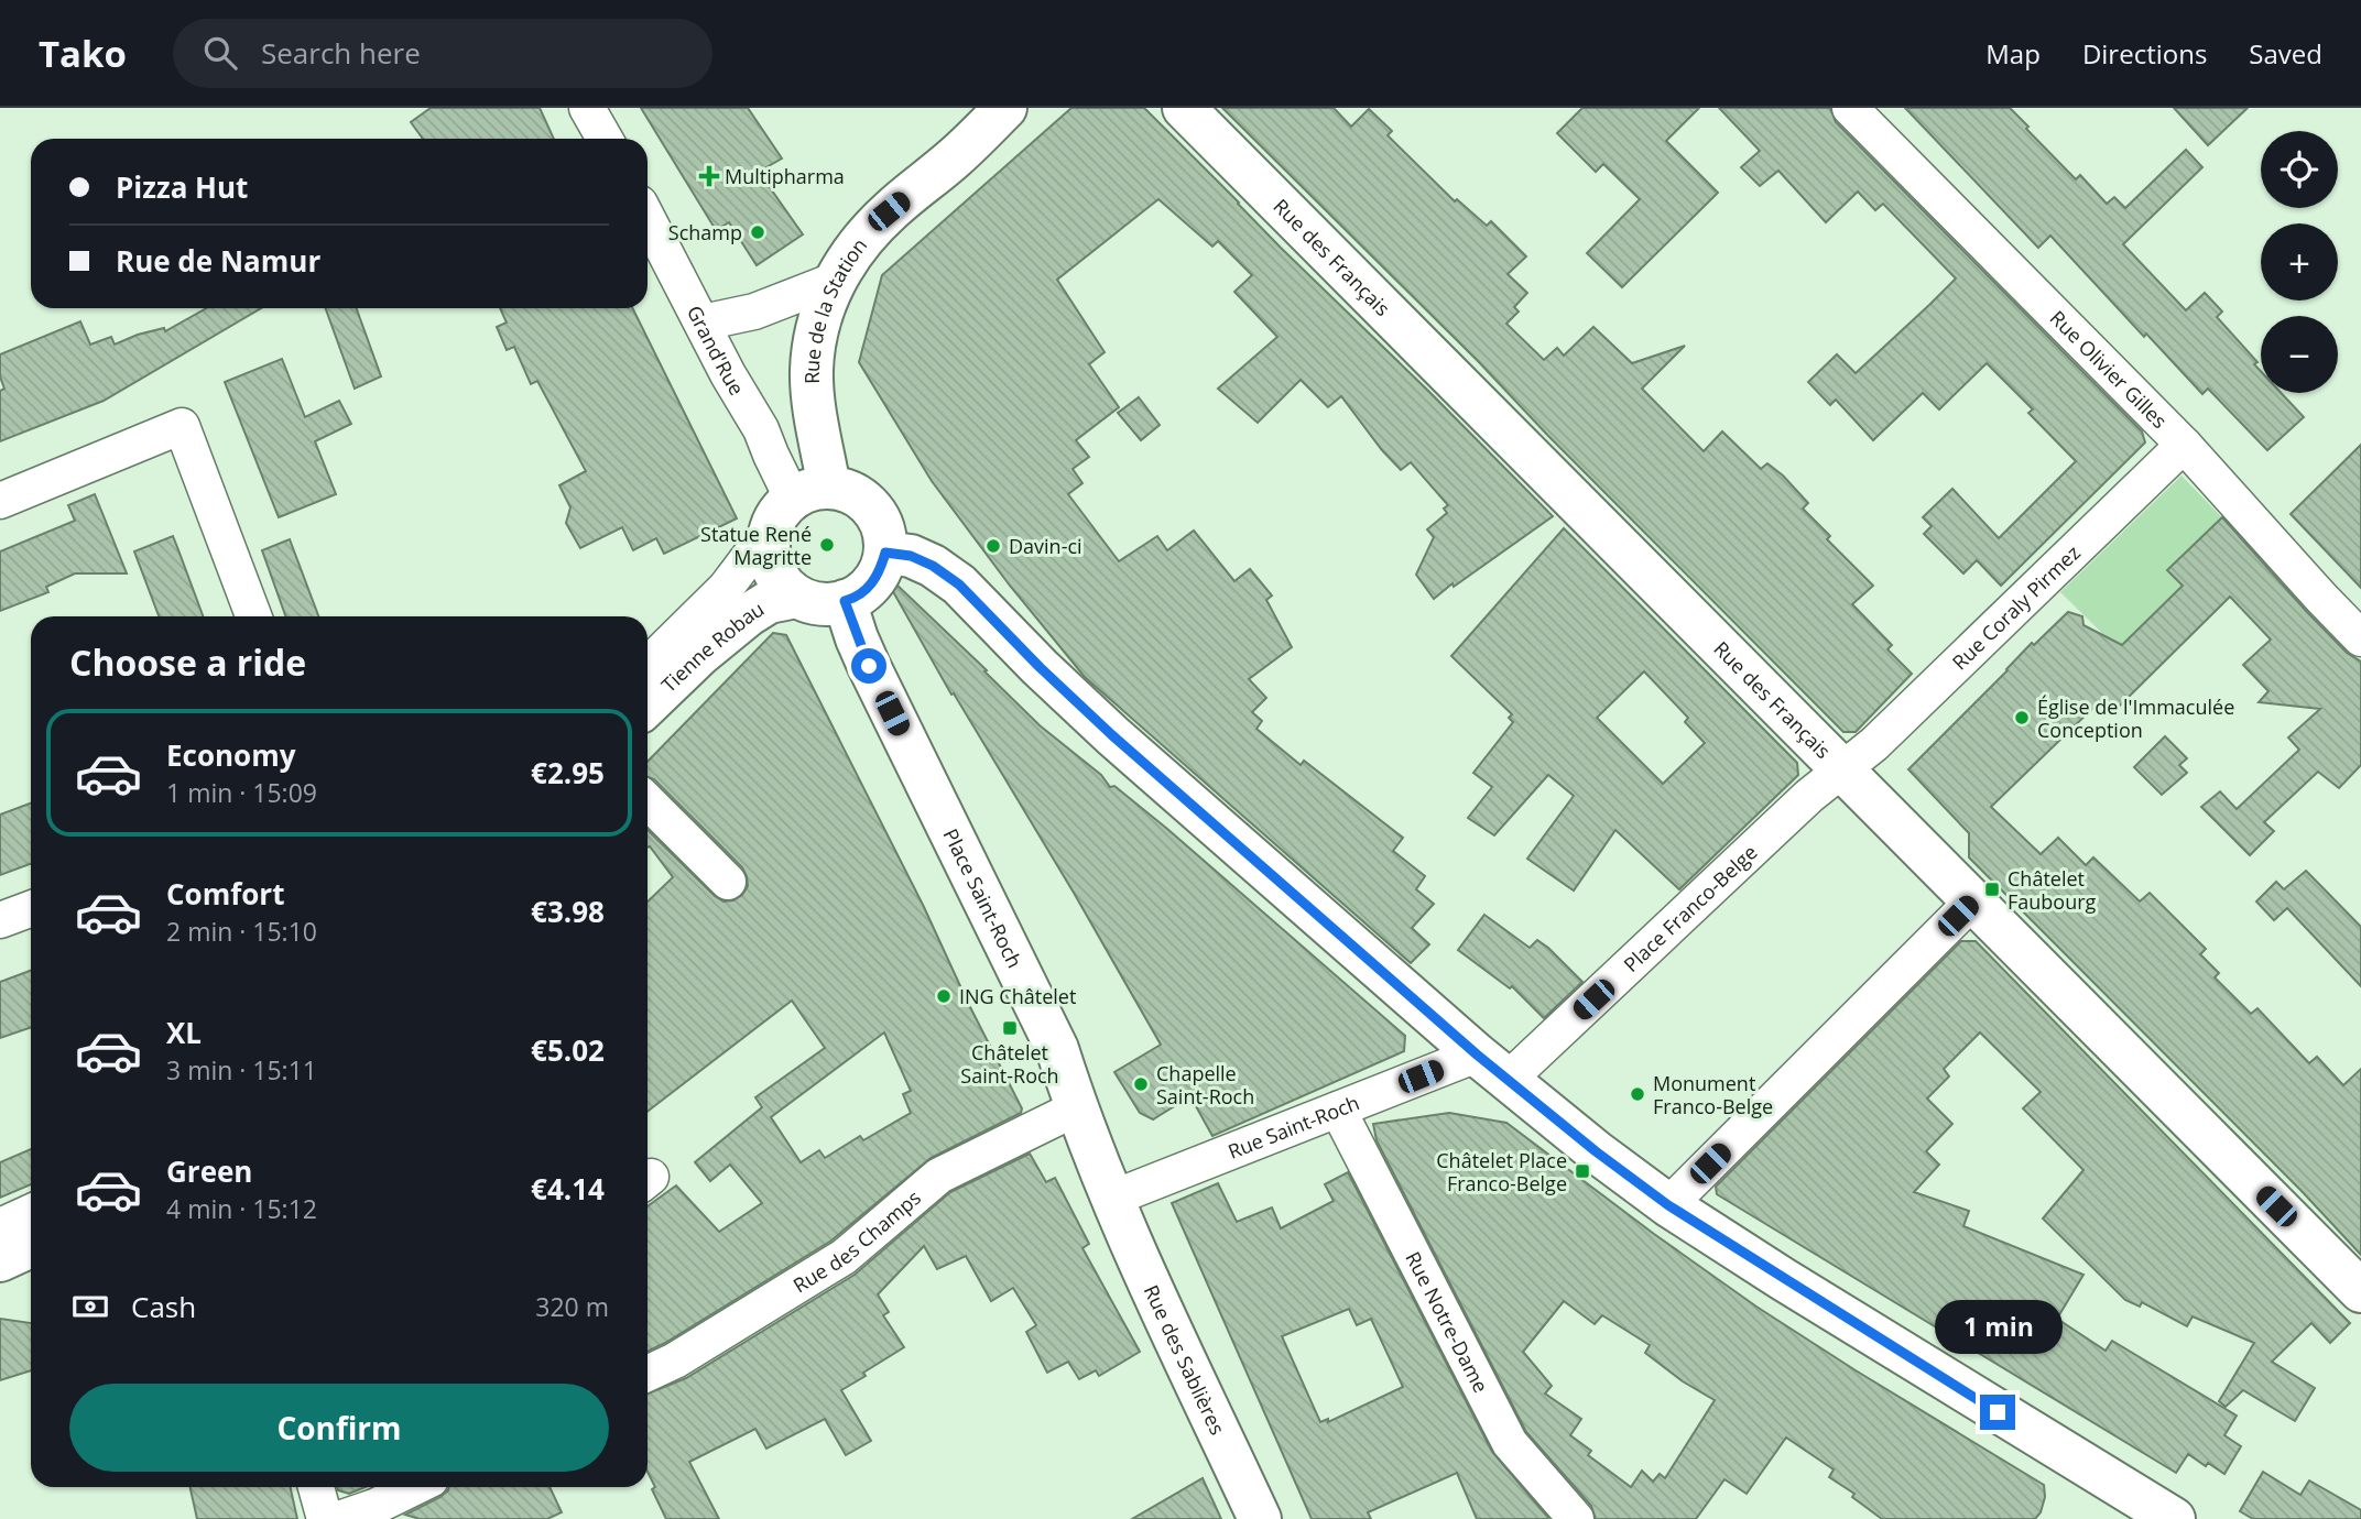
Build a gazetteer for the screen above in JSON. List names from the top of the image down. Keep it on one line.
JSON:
{"streets":{"main road":["Rue des Français","Rue de la Station","Tienne Robau","Place Saint-Roch","Rue des Sablières"],"street":["Grand'Rue","Rue Olivier Gilles","Rue Coraly Pirmez","Place Franco-Belge","Rue Saint-Roch","Rue des Champs","Rue Notre-Dame"]},"crossings":[["Rue des Français","Rue Coraly Pirmez"],["Rue des Français","Place Franco-Belge"],["Rue de la Station","Grand'Rue"],["Rue de la Station","Tienne Robau"],["Rue de la Station","Place Saint-Roch"],["Grand'Rue","Tienne Robau"],["Grand'Rue","Place Saint-Roch"],["Rue Olivier Gilles","Rue Coraly Pirmez"],["Rue Coraly Pirmez","Place Franco-Belge"],["Tienne Robau","Place Saint-Roch"],["Place Saint-Roch","Rue Saint-Roch"],["Place Saint-Roch","Rue des Champs"],["Place Saint-Roch","Rue des Sablières"],["Place Franco-Belge","Rue Saint-Roch"],["Rue Saint-Roch","Rue Notre-Dame"],["Rue Saint-Roch","Rue des Sablières"]],"places":{"health":["Multipharma"],"other":["Schamp","Statue René Magritte","Davin-ci","Église de l'Immaculée Conception","ING Châtelet","Chapelle Saint-Roch","Monument Franco-Belge"],"transit":["Châtelet Faubourg","Châtelet Saint-Roch","Châtelet Place Franco-Belge"]},"page":{"header":"Tako","search":"Search here","nav":["Map","Directions","Saved"],"map_buttons":["+","−"],"banner":["Pizza Hut","Rue de Namur"],"heading":"Choose a ride","list":[{"name":"Economy","note":"1 min · 15:09","value":"€2.95"},{"name":"Comfort","note":"2 min · 15:10","value":"€3.98"},{"name":"XL","note":"3 min · 15:11","value":"€5.02"},{"name":"Green","note":"4 min · 15:12","value":"€4.14"}],"pay":["Cash","320 m"],"bubble":"1 min","buttons":"Confirm"}}
